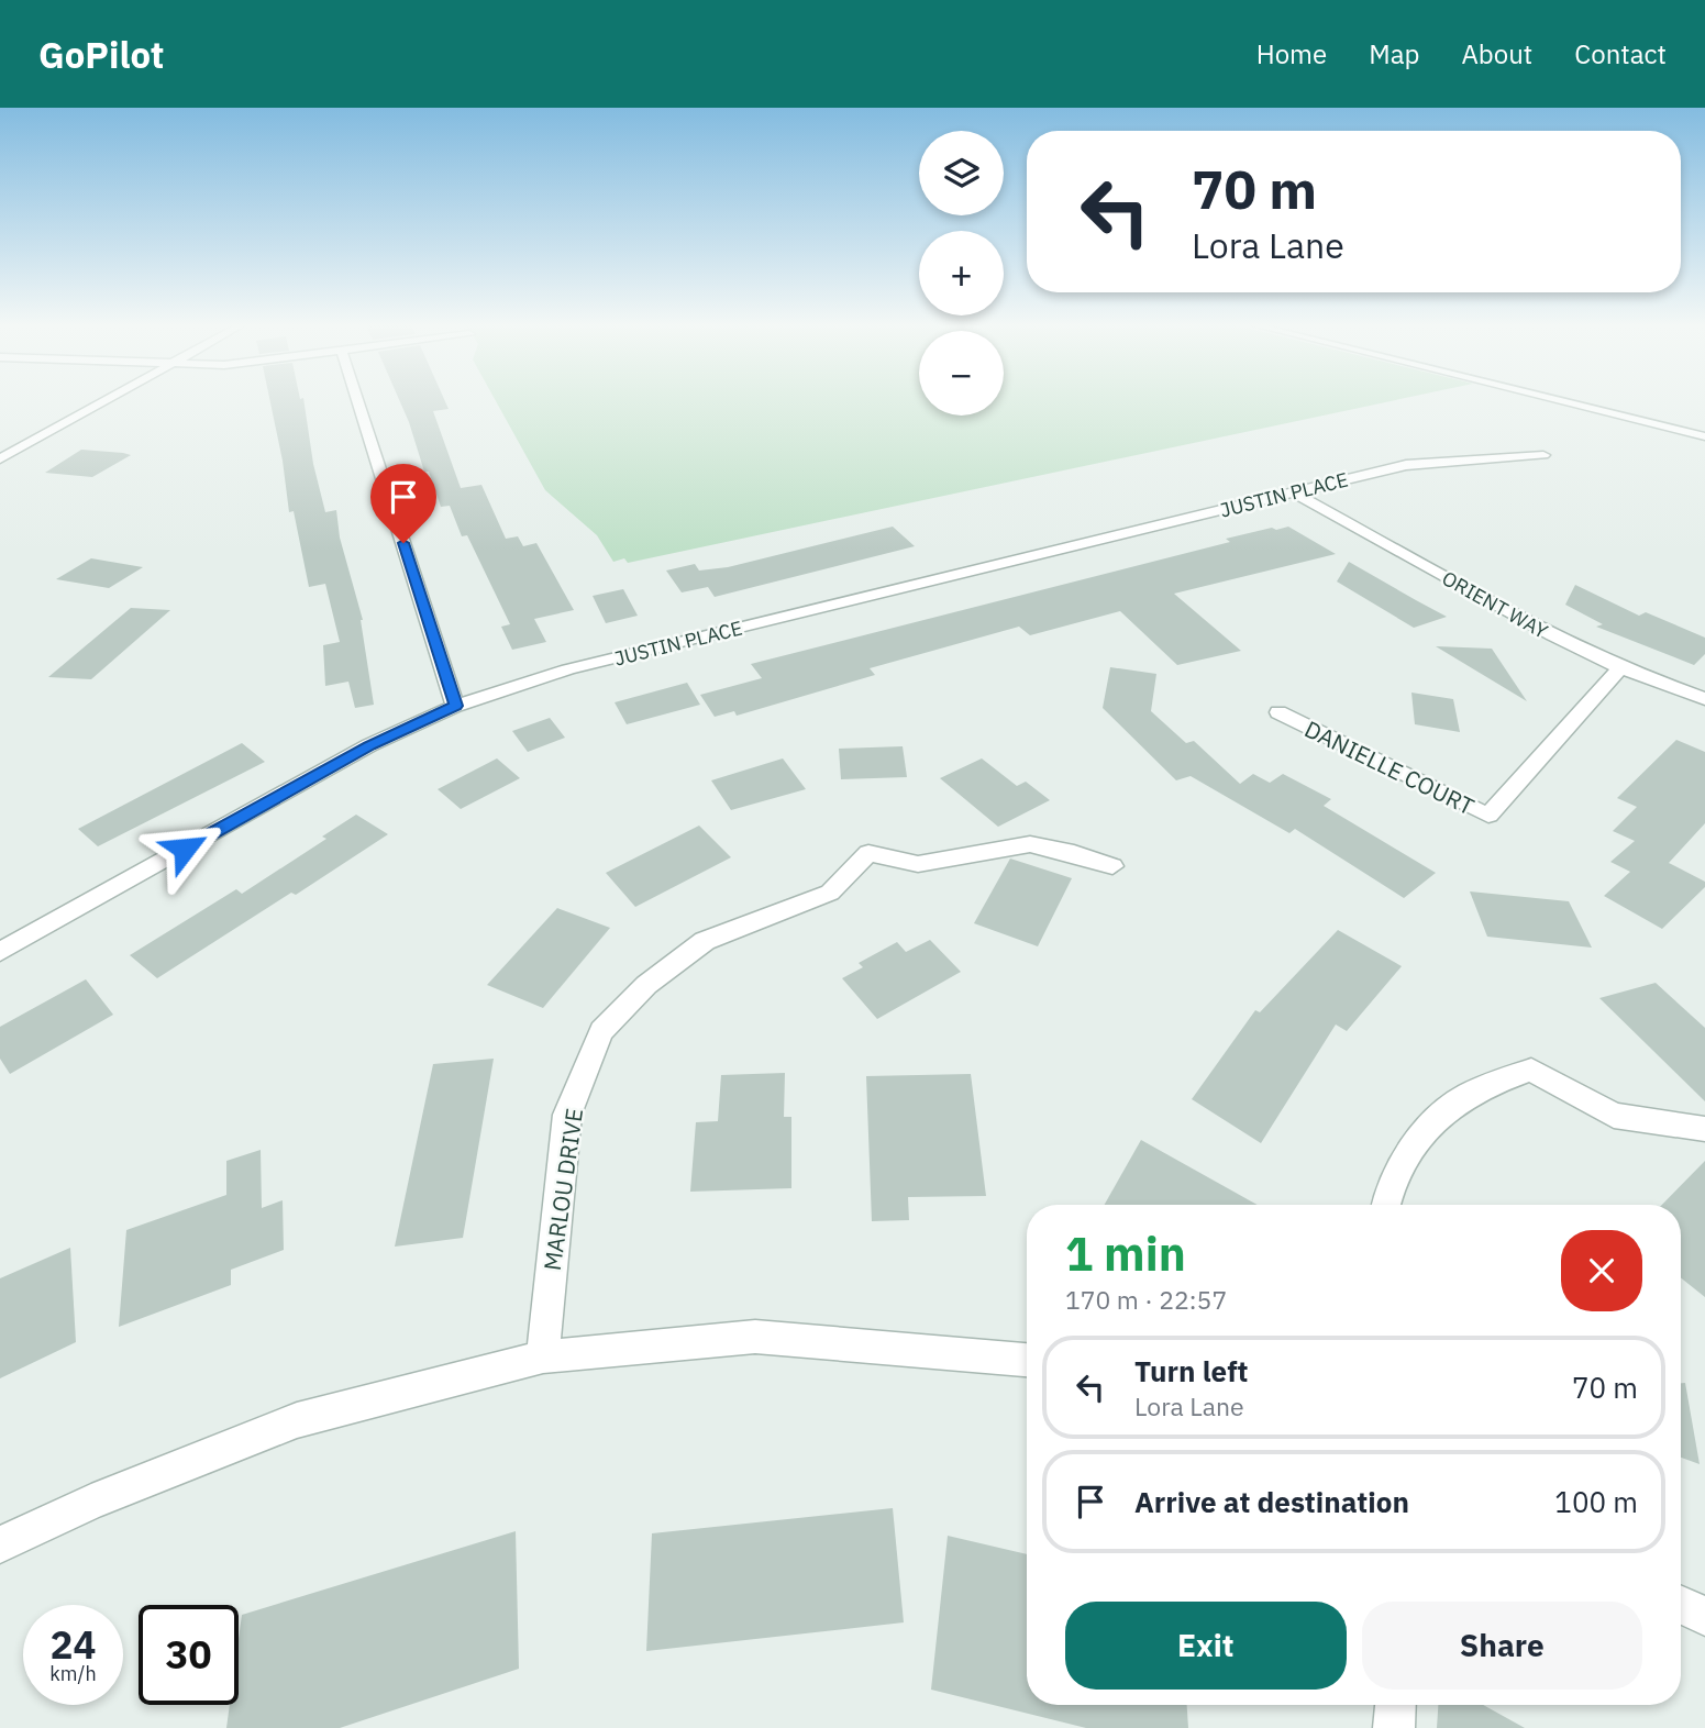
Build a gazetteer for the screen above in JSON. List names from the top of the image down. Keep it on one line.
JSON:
{"streets":{"street":["JUSTIN PLACE","ORIENT WAY","DANIELLE COURT","MARLOU DRIVE"]},"crossings":[["JUSTIN PLACE","ORIENT WAY"],["ORIENT WAY","DANIELLE COURT"]],"page":{"header":"GoPilot","nav":["Home","Map","About","Contact"],"map_buttons":["+","−"],"turn":["70 m","Lora Lane"],"heading":["1 min","170 m · 22:57"],"list":[{"name":"Turn left","note":"Lora Lane","value":"70 m"},{"name":"Arrive at destination","value":"100 m"}],"buttons":["Exit","Share"],"speed":"24 km/h","limit":"30"}}
